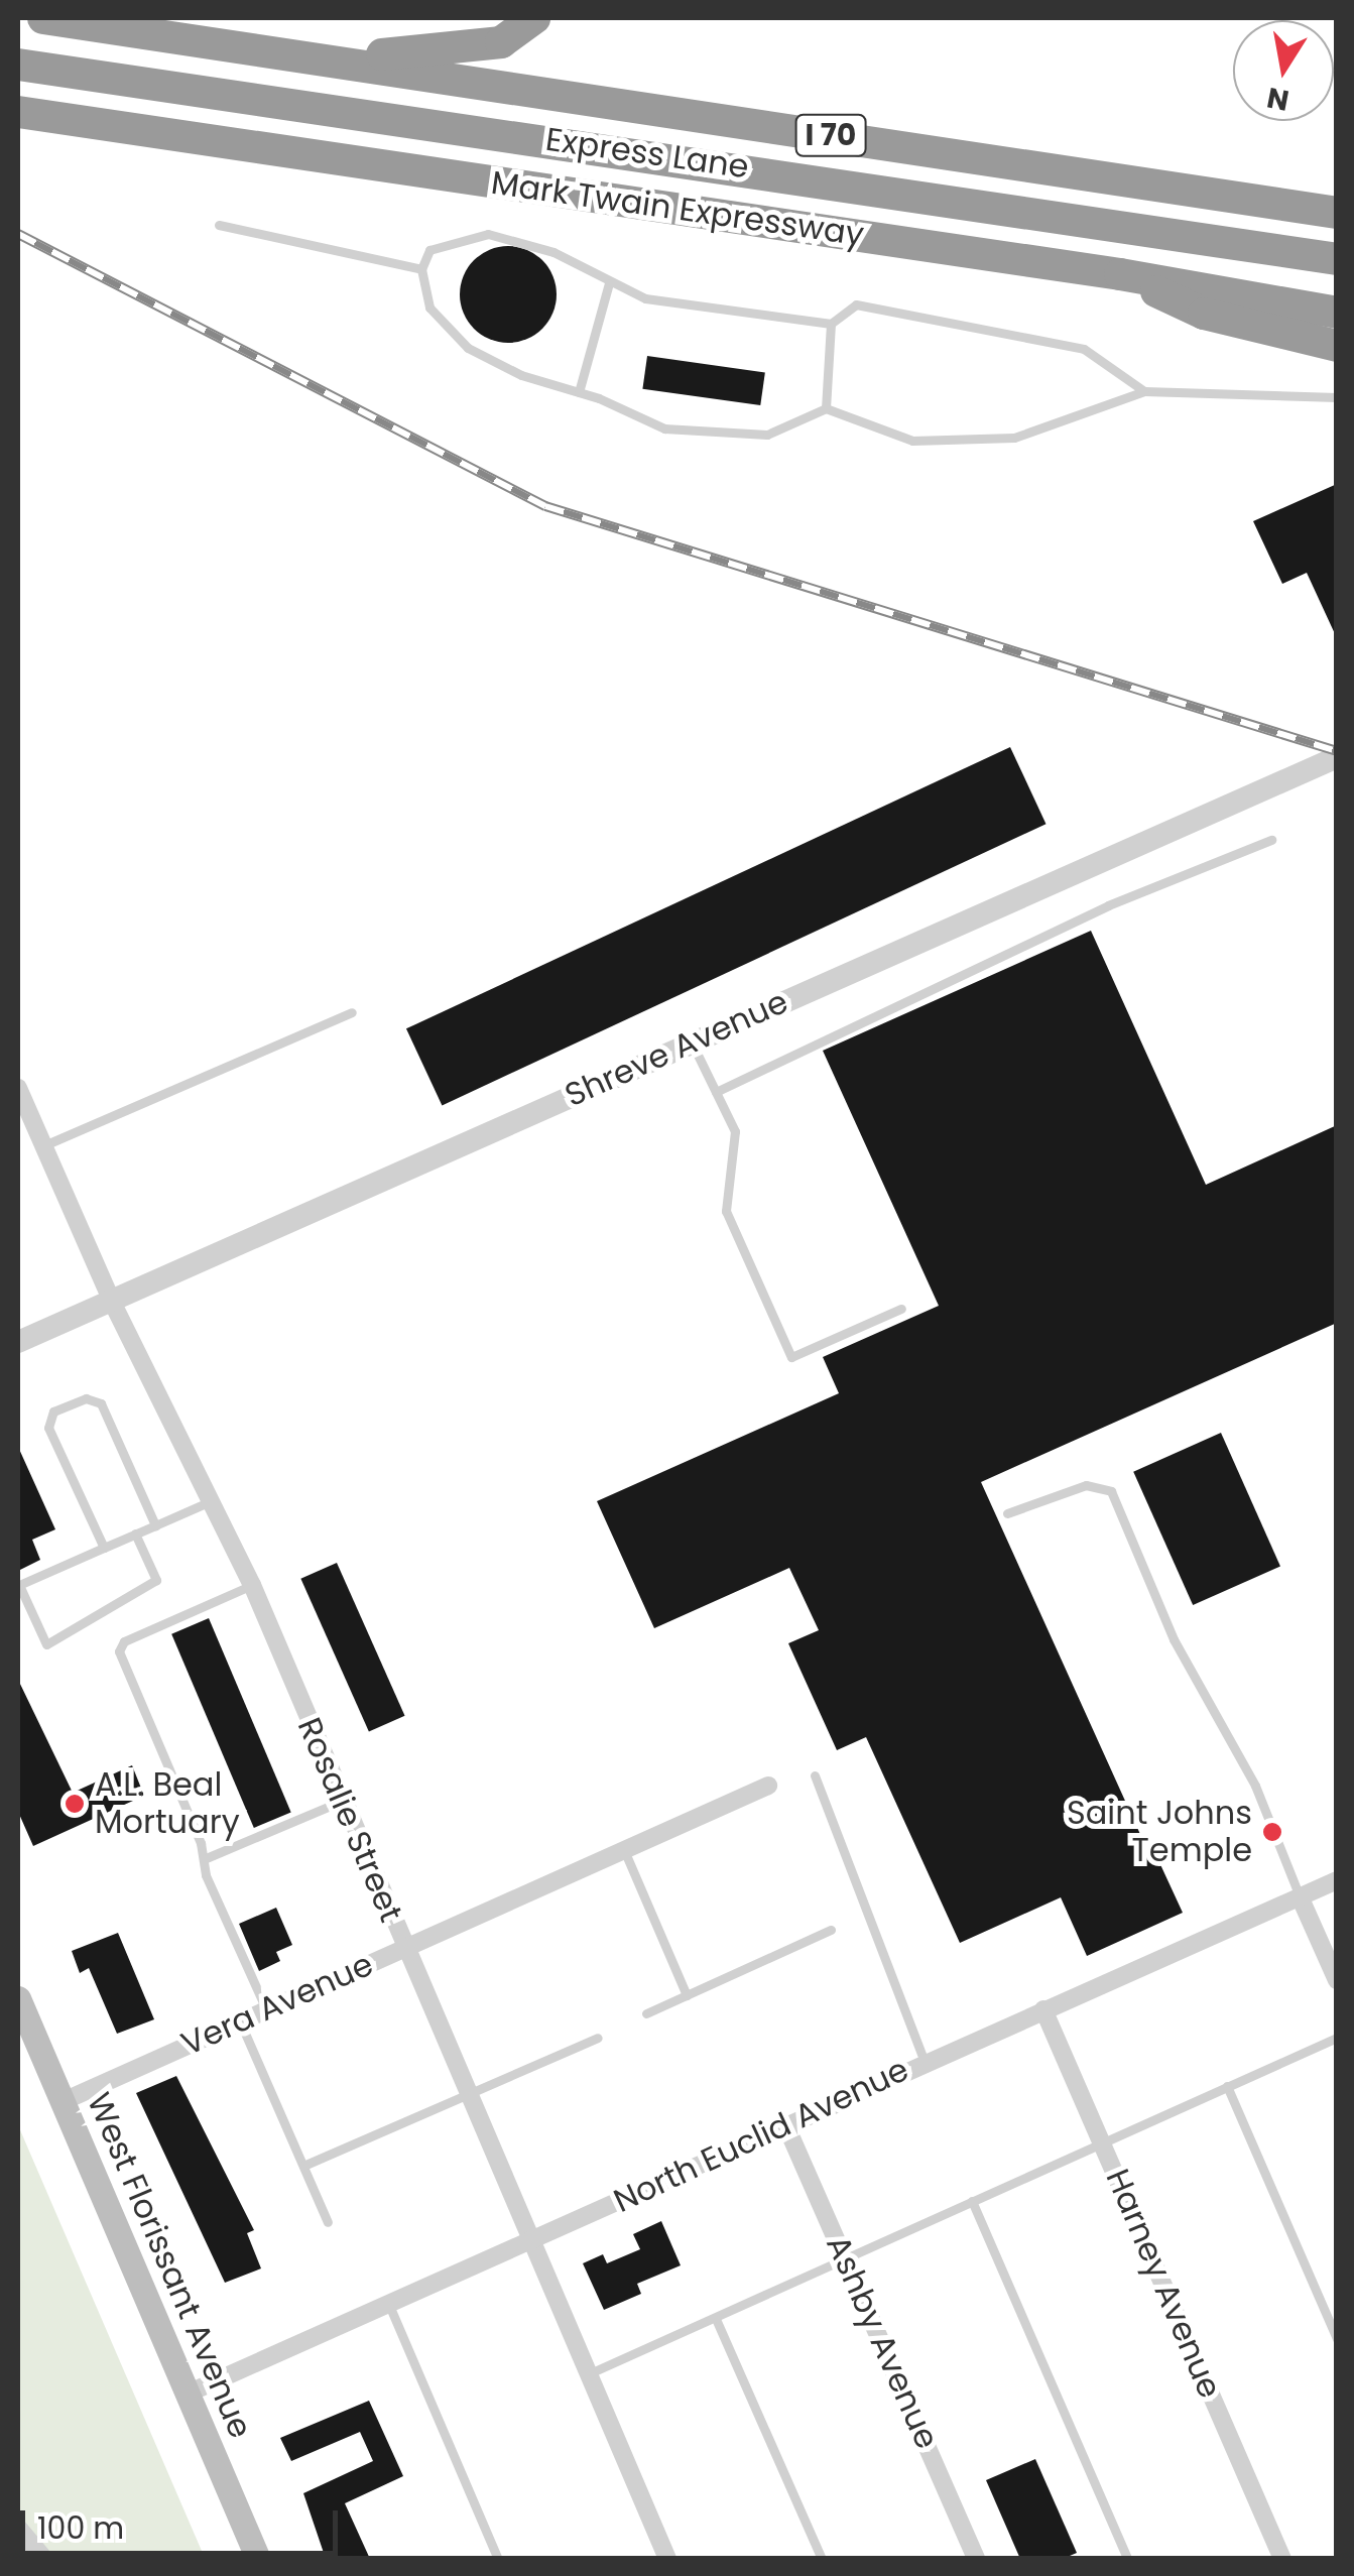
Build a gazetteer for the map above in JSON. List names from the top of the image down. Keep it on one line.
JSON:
{"streets":{"highway":["I 70","Express Lane","Mark Twain Expressway"],"main road":["West Florissant Avenue"],"street":["Shreve Avenue","Rosalie Street","Vera Avenue","North Euclid Avenue","Harney Avenue","Ashby Avenue"]},"crossings":[["Shreve Avenue","Rosalie Street"],["Rosalie Street","Vera Avenue"],["Rosalie Street","North Euclid Avenue"],["Vera Avenue","West Florissant Avenue"],["North Euclid Avenue","West Florissant Avenue"],["North Euclid Avenue","Harney Avenue"],["North Euclid Avenue","Ashby Avenue"]],"places":["A.L. Beal Mortuary","Saint Johns Temple"],"scale_bar":"100 m","north":"bottom"}
